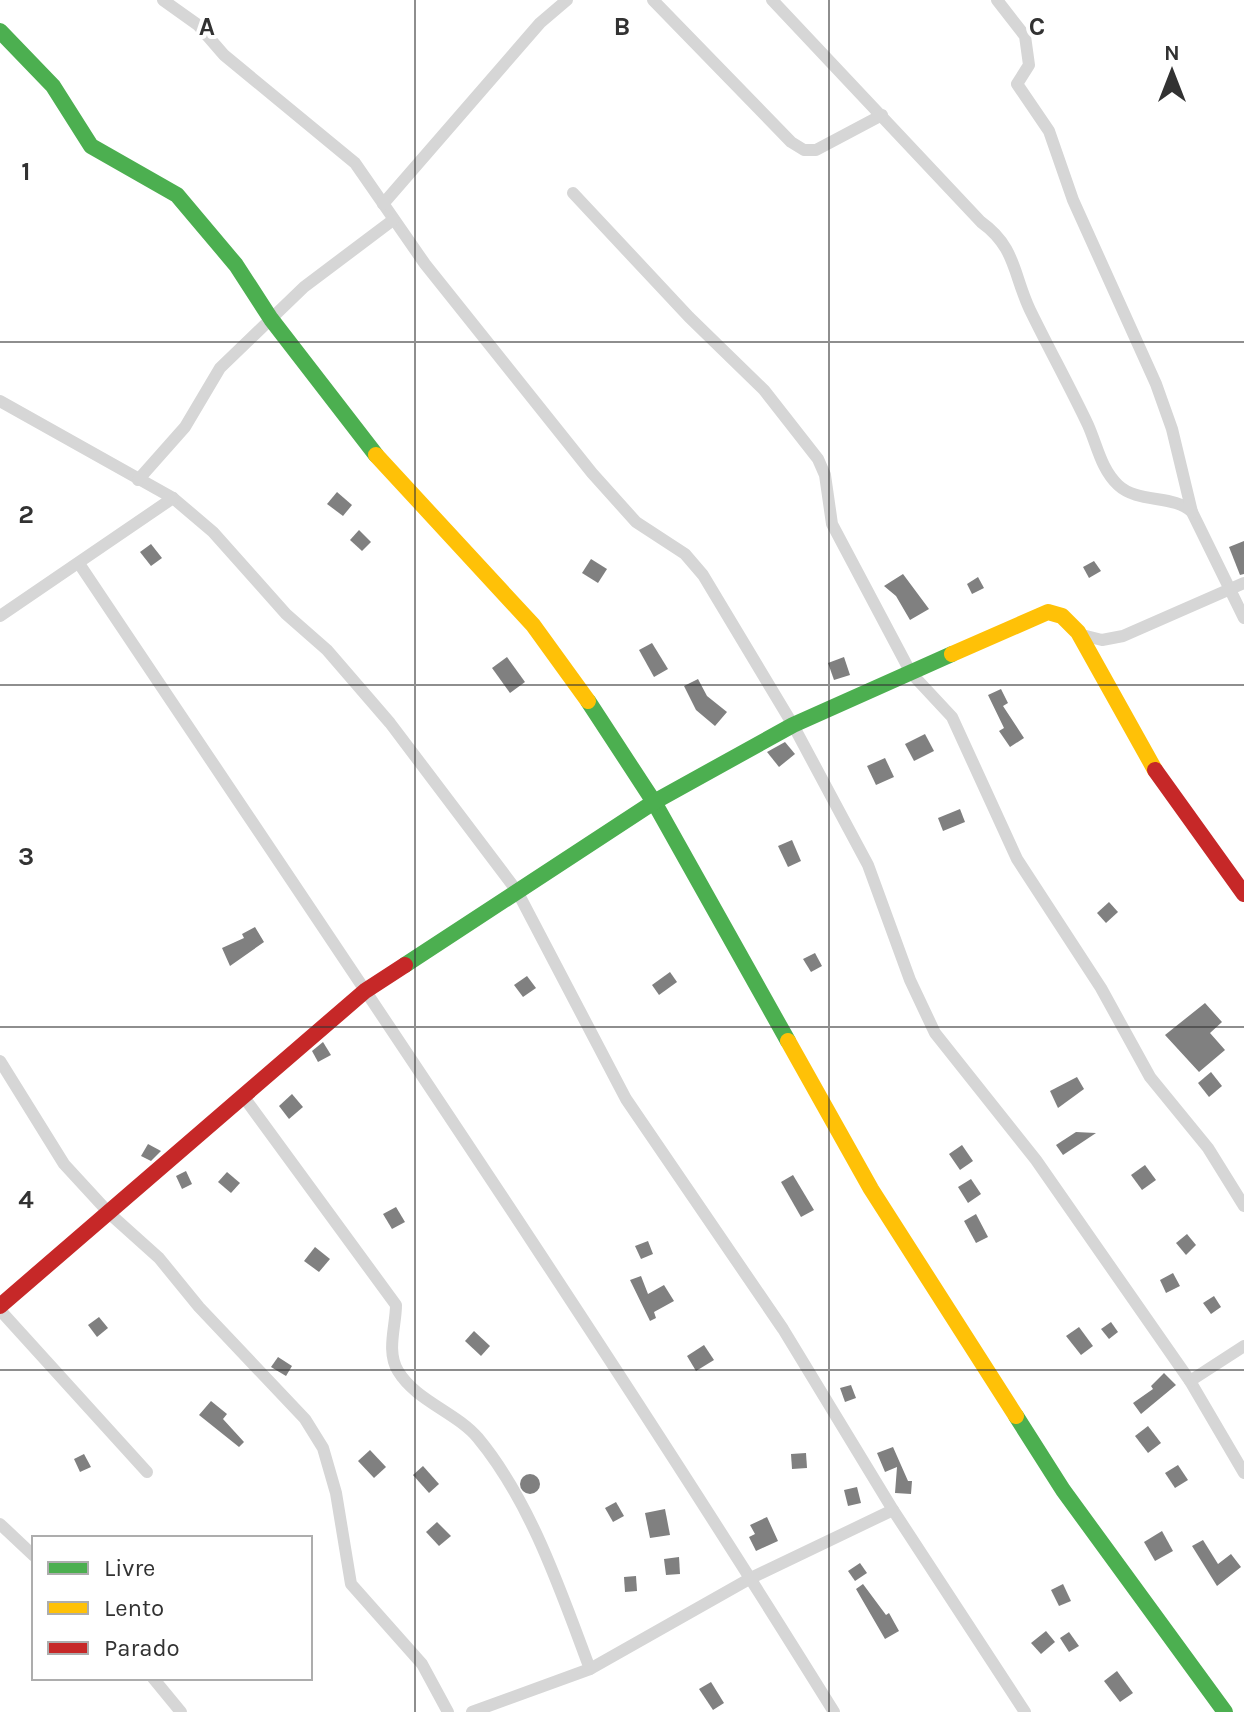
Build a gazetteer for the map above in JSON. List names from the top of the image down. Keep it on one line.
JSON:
{"legend":["Livre","Lento","Parado"],"north":"top","grid":{"columns":["A","B","C"],"rows":["1","2","3","4"]}}
